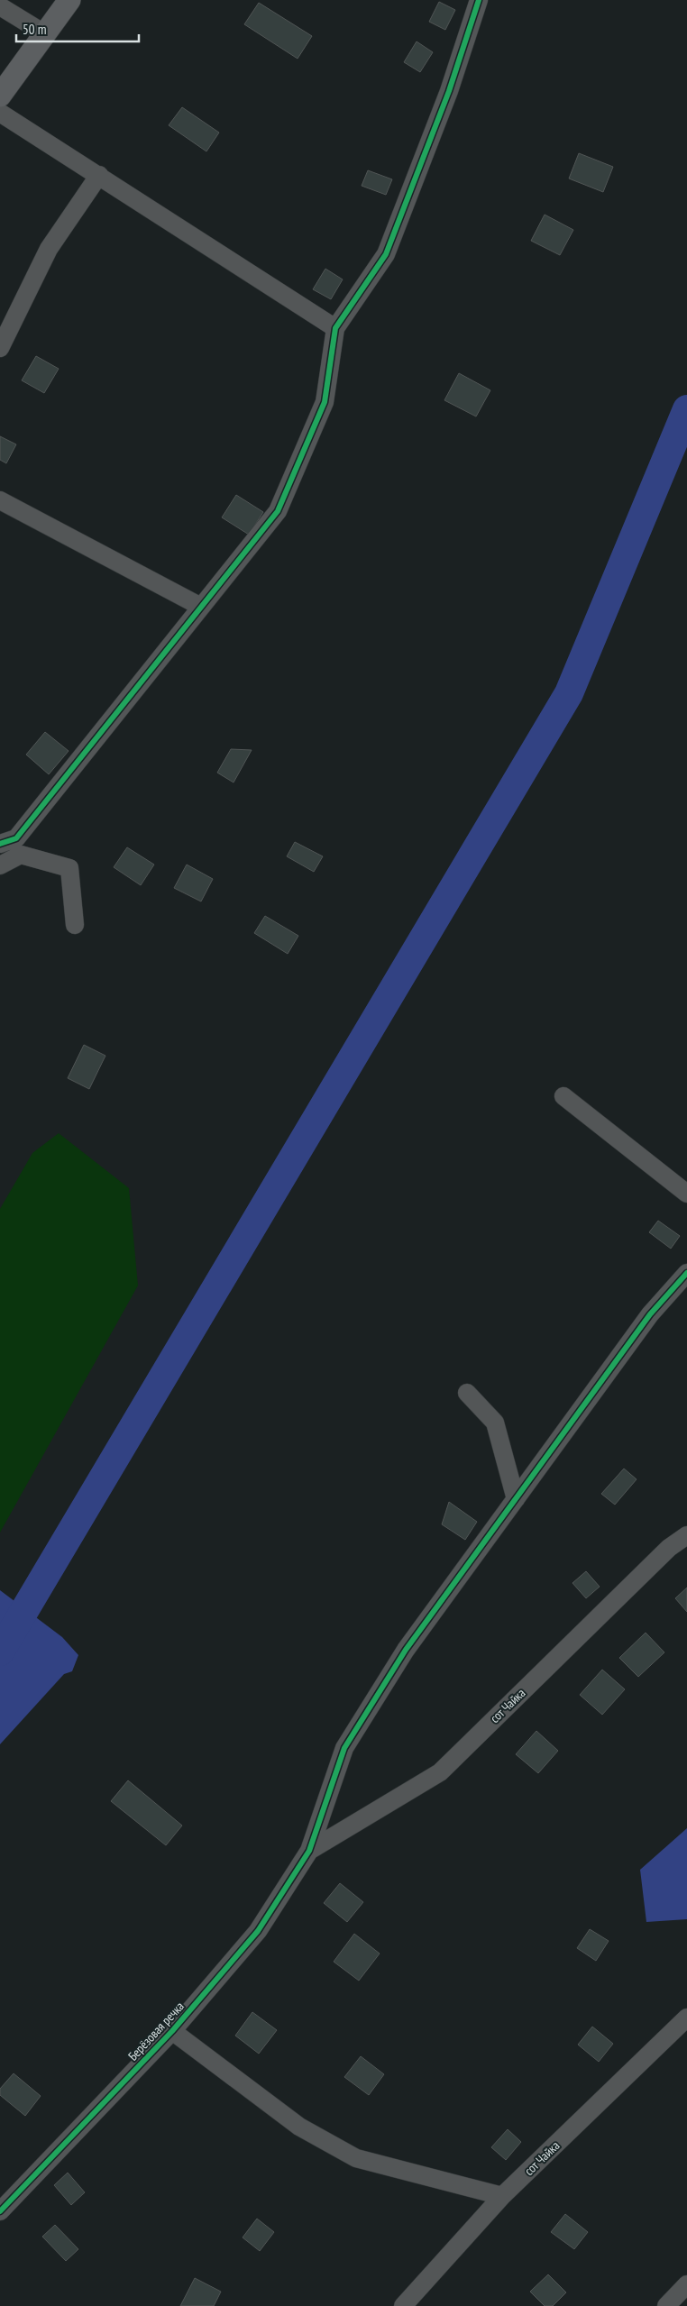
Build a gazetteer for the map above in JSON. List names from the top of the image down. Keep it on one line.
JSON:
{"streets":{"street":["сот Чайка","Берёзовая речка"]},"crossings":[["сот Чайка","Берёзовая речка"]],"scale_bar":"50 m"}
